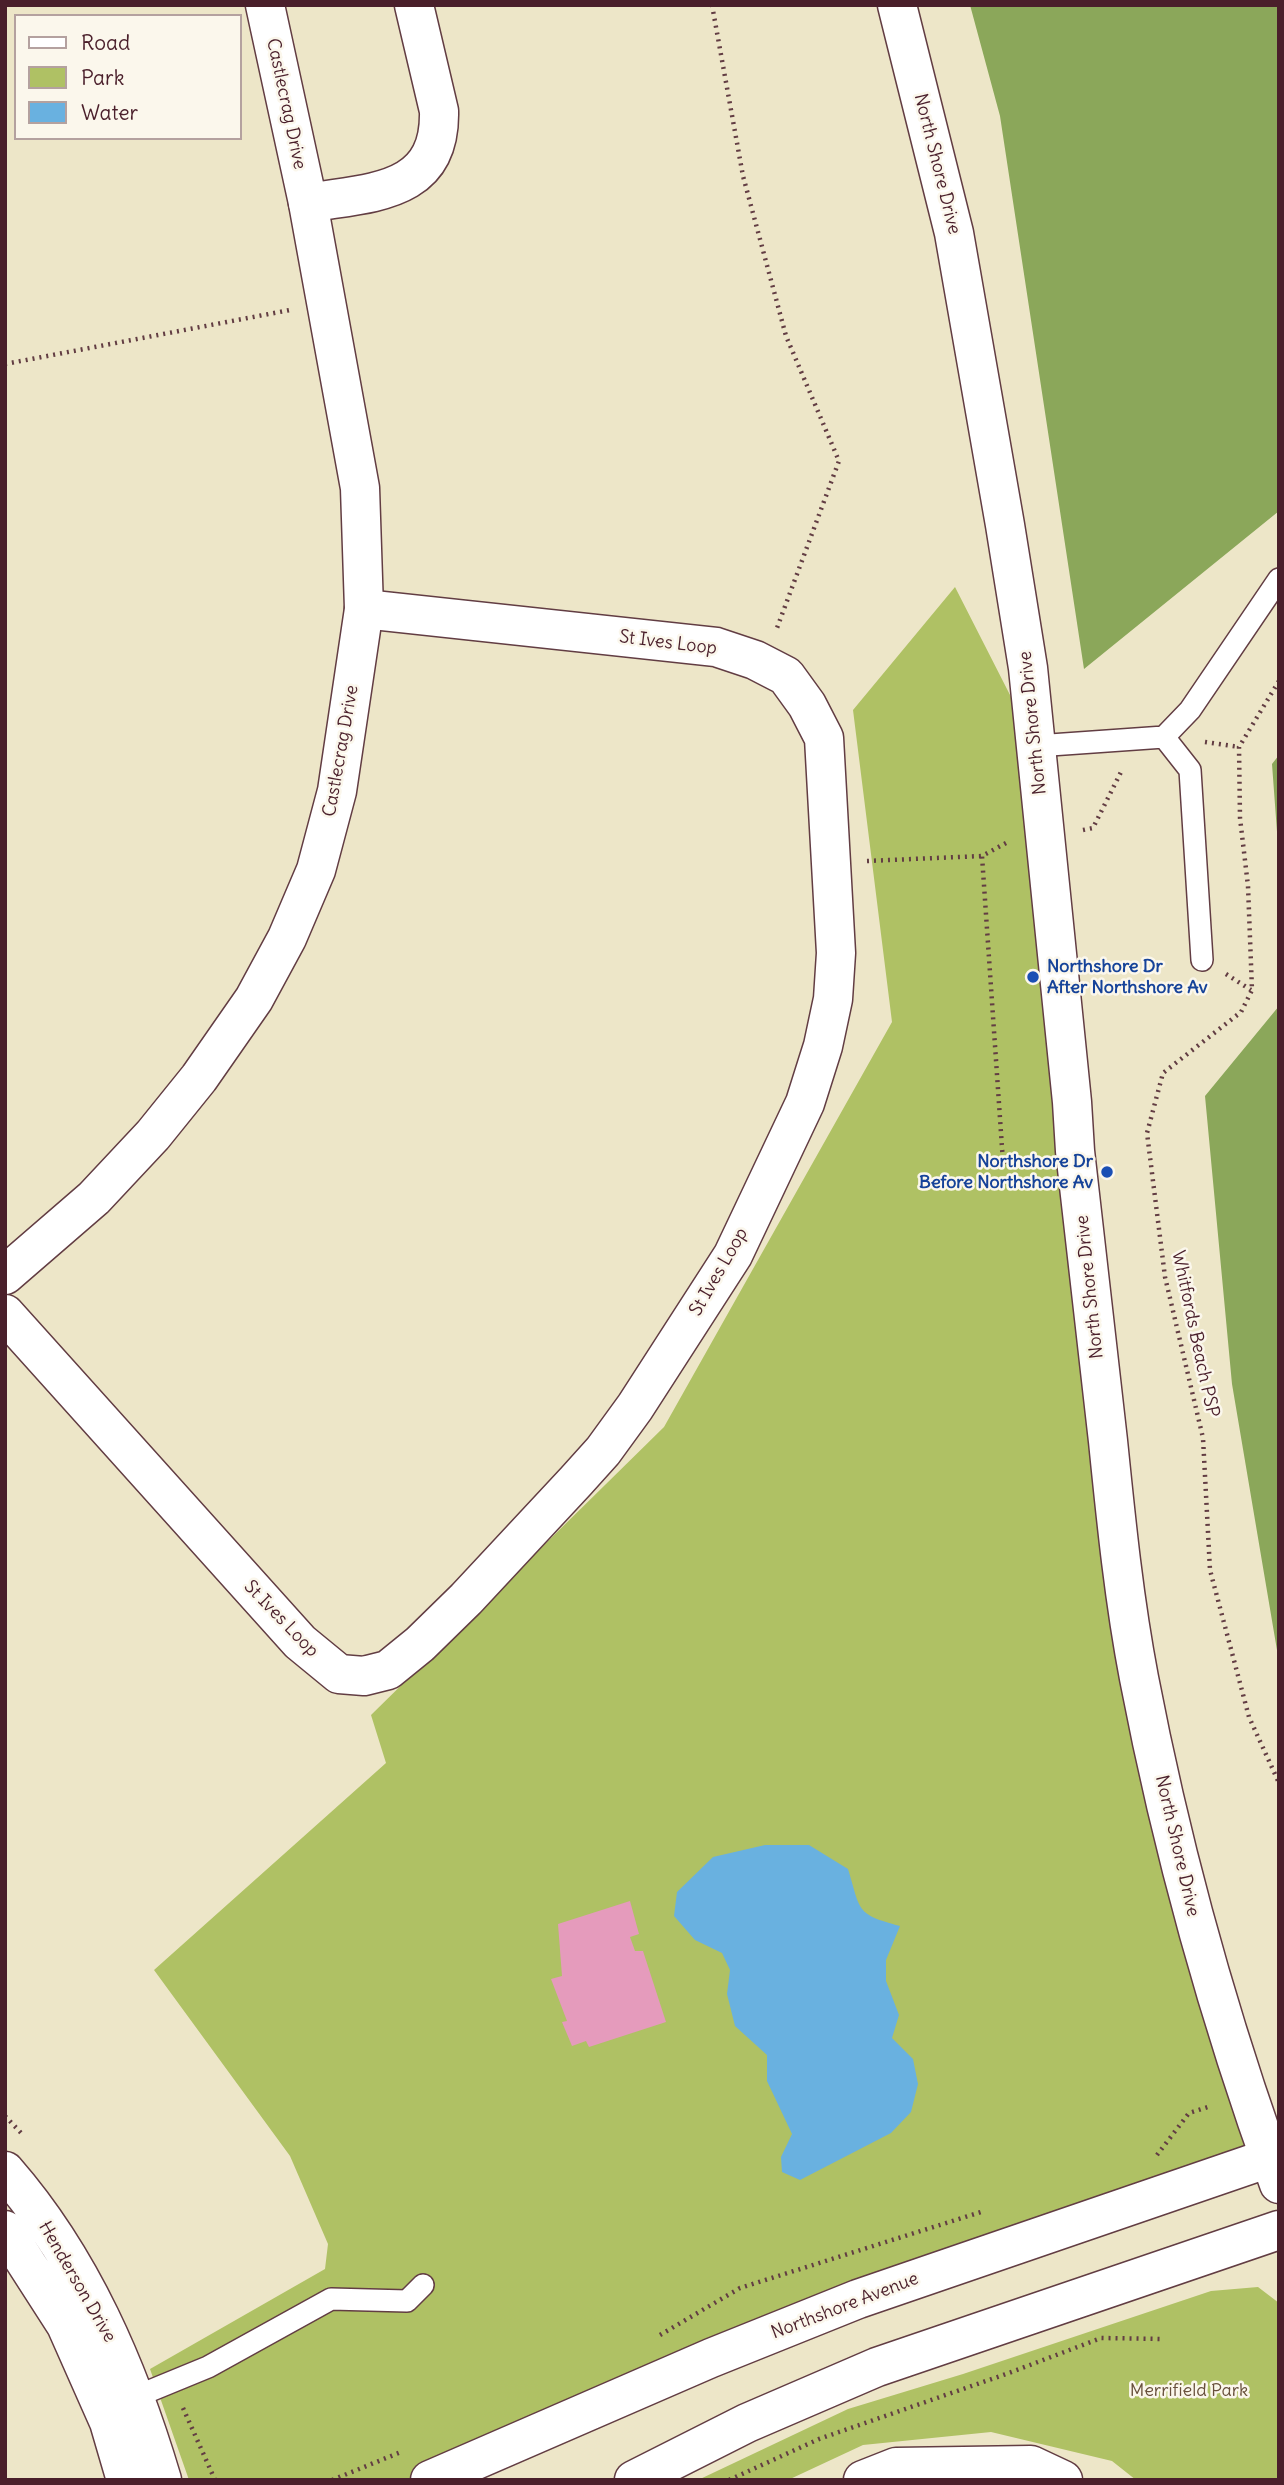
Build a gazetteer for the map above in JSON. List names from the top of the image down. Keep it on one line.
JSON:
{"streets":{"street":["Castlecrag Drive","North Shore Drive","St Ives Loop","Henderson Drive","Northshore Avenue"],"path":["Whitfords Beach PSP"]},"crossings":[["Castlecrag Drive","St Ives Loop"],["North Shore Drive","Northshore Avenue"]],"parks":["Merrifield Park"],"places":["Northshore Dr After Northshore Av","Northshore Dr Before Northshore Av"],"legend":["Road","Park","Water"]}
